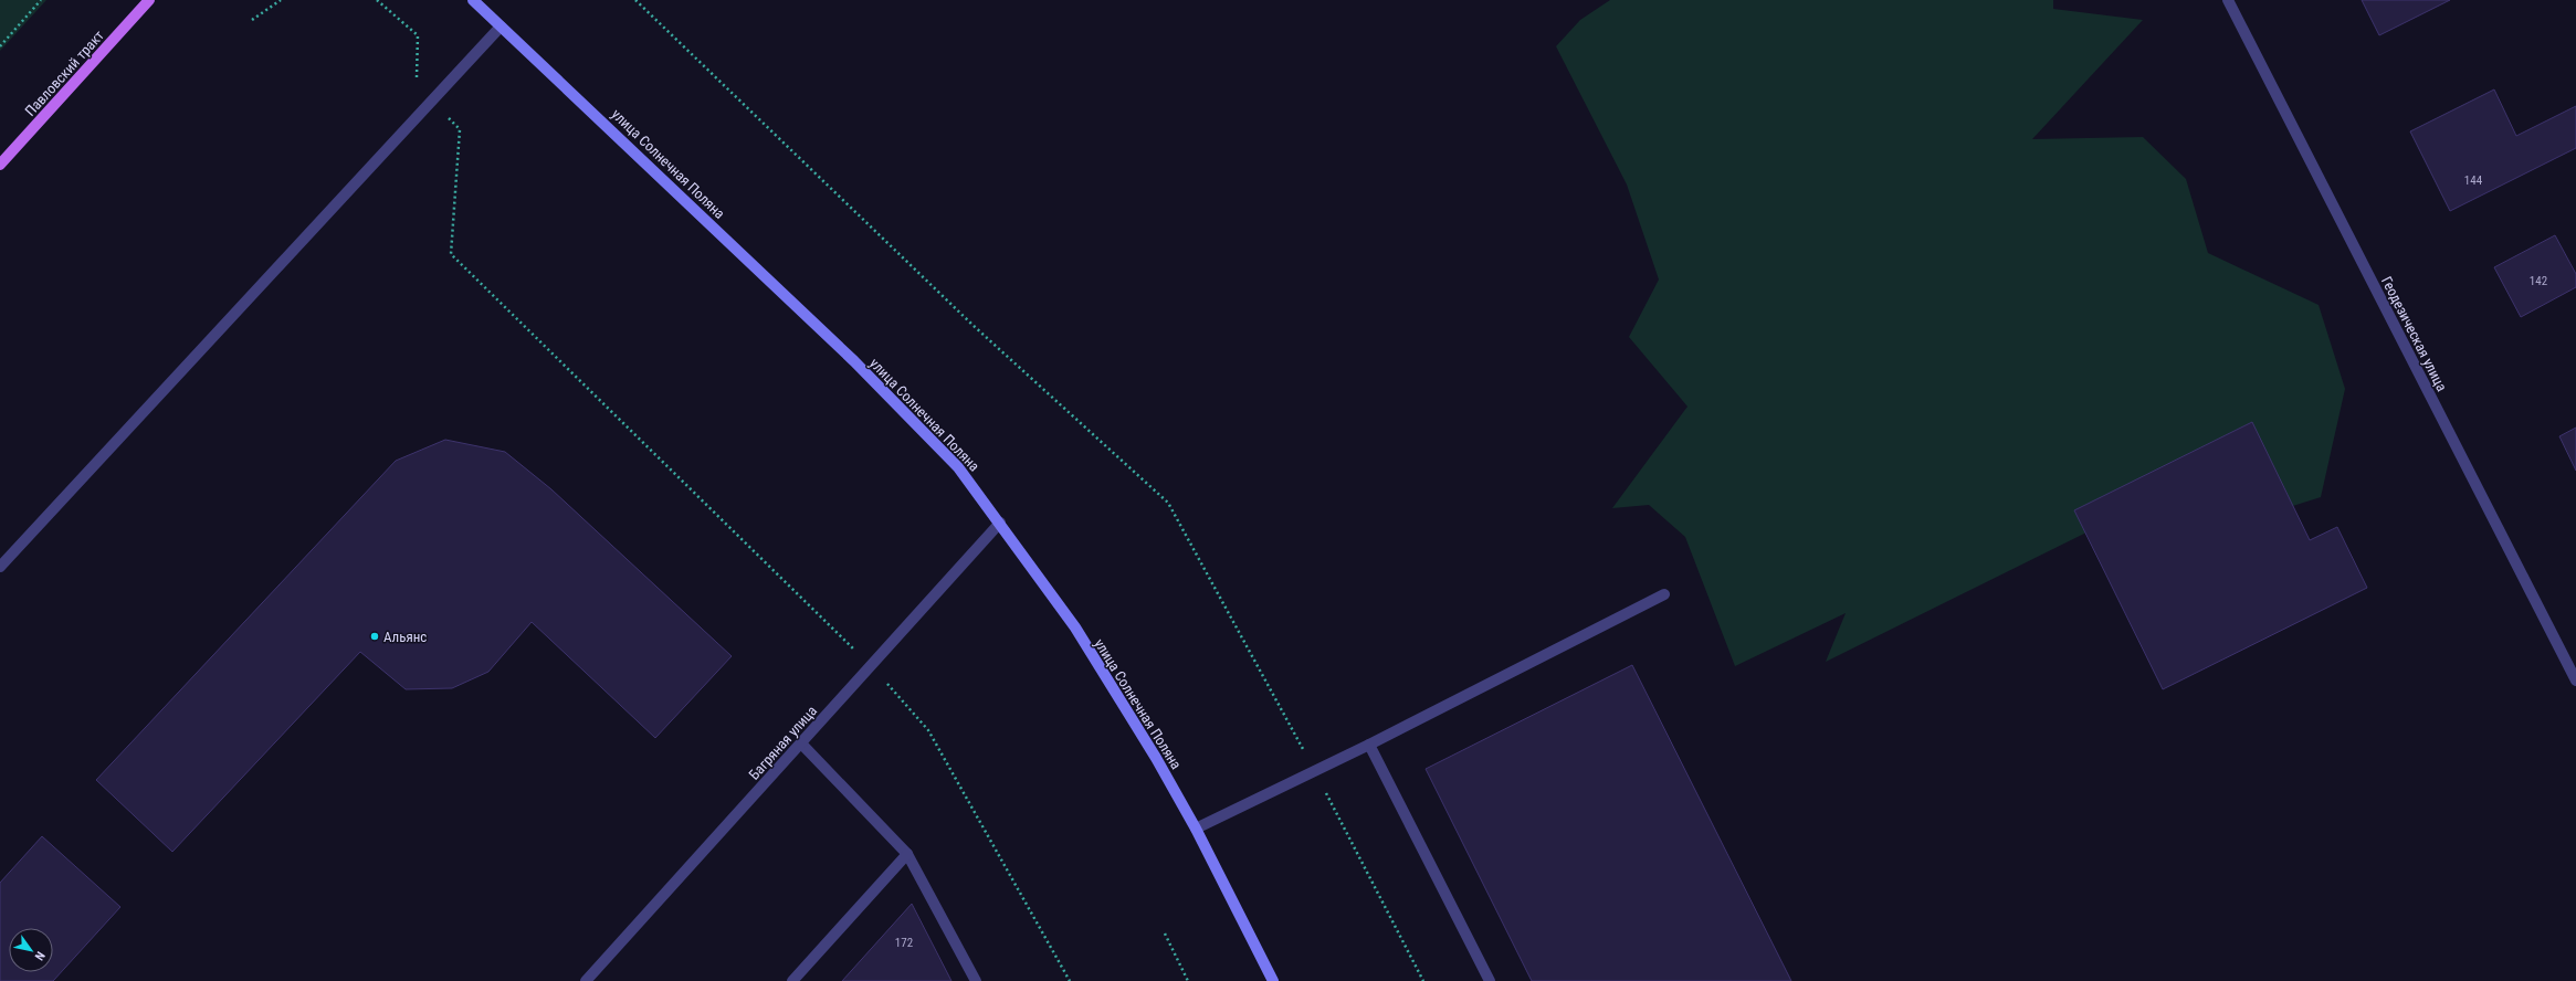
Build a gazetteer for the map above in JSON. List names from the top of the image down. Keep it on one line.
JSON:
{"streets":{"main road":["Павловский тракт"],"street":["улица Солнечная Поляна","Геодезическая улица","Багряная улица"]},"crossings":[["улица Солнечная Поляна","Багряная улица"]],"places":["Альянс"],"house_numbers":["144","142","172"],"north":"bottom right"}
